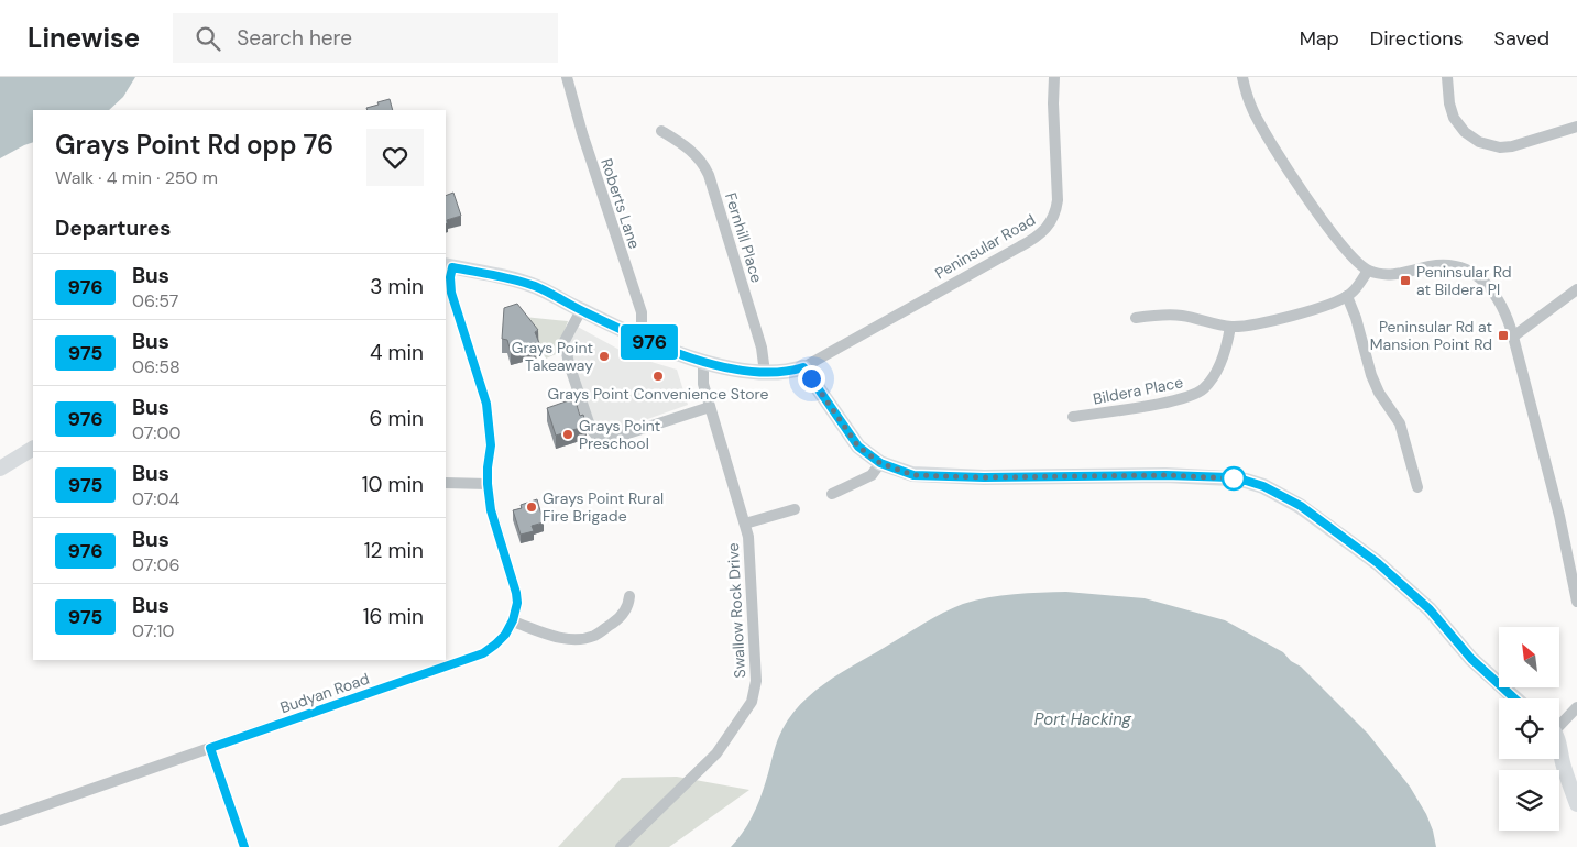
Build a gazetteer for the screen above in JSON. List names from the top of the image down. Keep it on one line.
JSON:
{"streets":{"street":["Roberts Lane","Fernhill Place","Peninsular Road","Bildera Place","Swallow Rock Drive","Budyan Road"]},"water":["Port Hacking"],"places":{"transit":["Peninsular Rd at Bildera Pl","Peninsular Rd at Mansion Point Rd"],"other":["Grays Point Takeaway","Grays Point Convenience Store","Grays Point Preschool","Grays Point Rural Fire Brigade"]},"lines":["bus line 976"],"north":"top left","page":{"header":"Linewise","search":"Search here","nav":["Map","Directions","Saved"],"on_map":"976","heading":[["Grays Point Rd opp 76","Walk · 4 min · 250 m"],"Departures"],"list":[{"mark":"976","name":"Bus","note":"06:57","value":"3 min"},{"mark":"975","name":"Bus","note":"06:58","value":"4 min"},{"mark":"976","name":"Bus","note":"07:00","value":"6 min"},{"mark":"975","name":"Bus","note":"07:04","value":"10 min"},{"mark":"976","name":"Bus","note":"07:06","value":"12 min"},{"mark":"975","name":"Bus","note":"07:10","value":"16 min"}]}}
